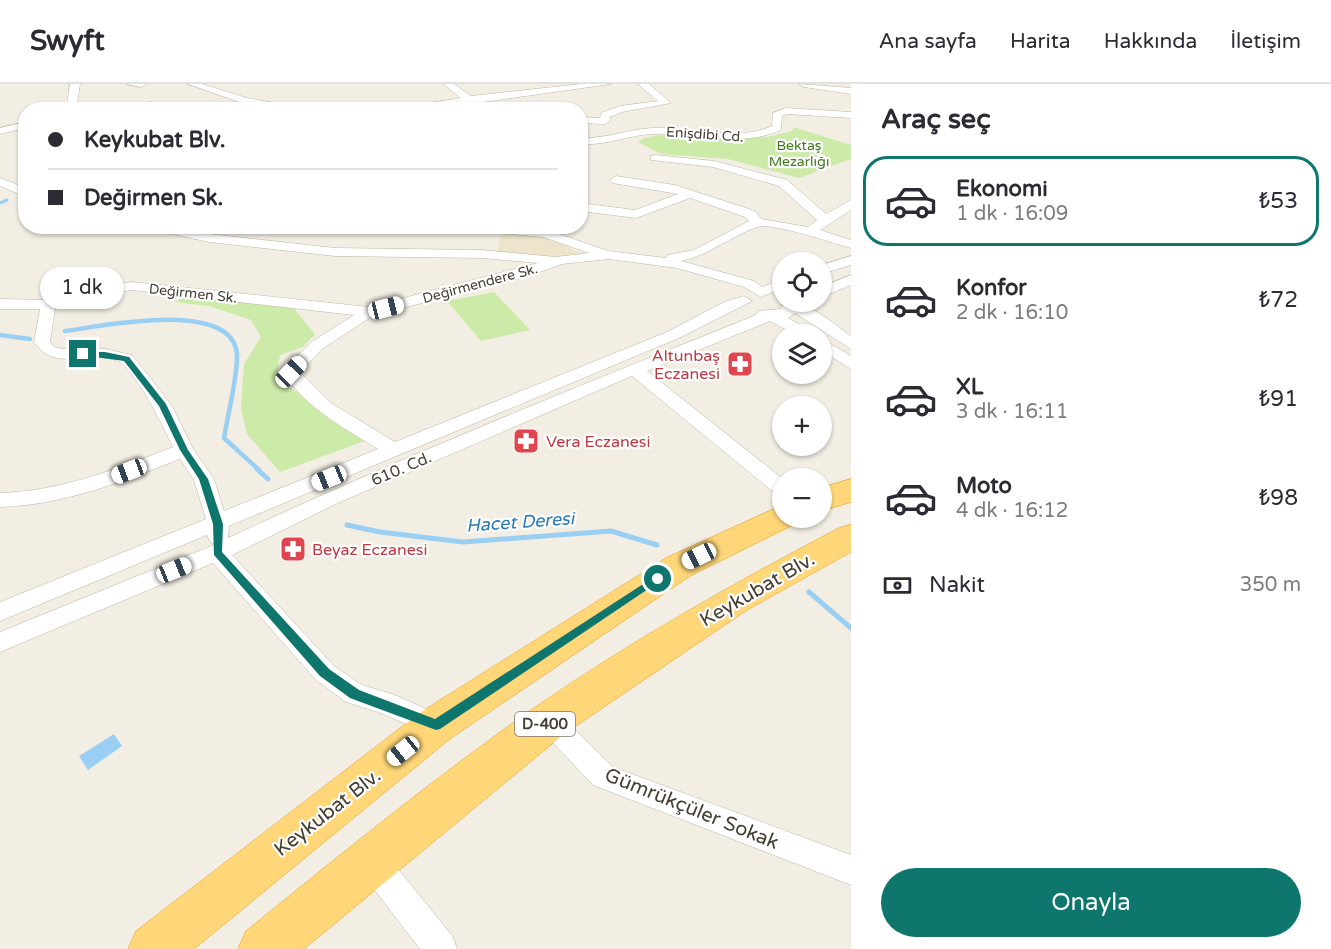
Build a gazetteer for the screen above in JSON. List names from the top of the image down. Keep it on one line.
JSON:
{"streets":{"highway":["Keykubat Blv.","D-400"],"street":["Enişdibi Cd.","Değirmendere Sk.","Değirmen Sk.","610. Cd.","Gümrükçüler Sokak"]},"crossings":[["Değirmendere Sk.","Değirmen Sk."],["Değirmendere Sk.","610. Cd."],["Keykubat Blv.","Gümrükçüler Sokak"]],"water":["Hacet Deresi"],"parks":["Bektaş Mezarlığı"],"places":{"pharmacy":["Altunbaş Eczanesi","Vera Eczanesi","Beyaz Eczanesi"]},"page":{"header":"Swyft","nav":["Ana sayfa","Harita","Hakkında","İletişim"],"heading":"Araç seç","banner":["Keykubat Blv.","Değirmen Sk."],"list":[{"name":"Ekonomi","note":"1 dk · 16:09","value":"₺53"},{"name":"Konfor","note":"2 dk · 16:10","value":"₺72"},{"name":"XL","note":"3 dk · 16:11","value":"₺91"},{"name":"Moto","note":"4 dk · 16:12","value":"₺98"}],"map_buttons":["+","−"],"bubble":"1 dk","pay":["Nakit","350 m"],"buttons":"Onayla"}}
